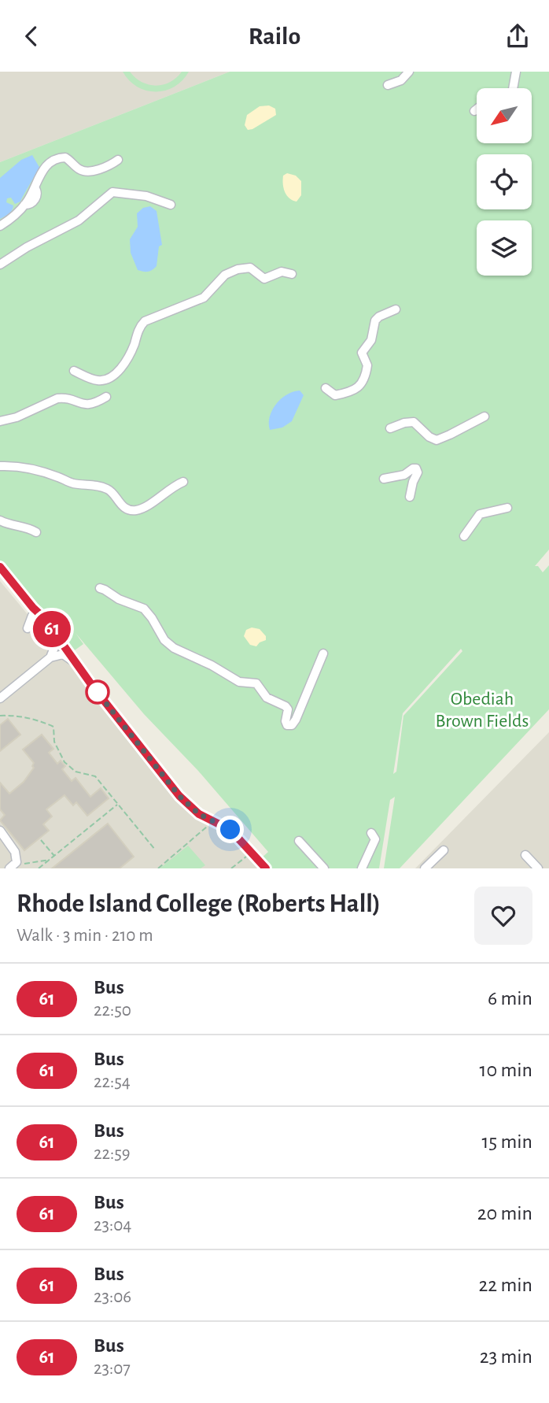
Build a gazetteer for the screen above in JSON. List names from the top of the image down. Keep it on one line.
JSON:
{"parks":["Obediah Brown Fields"],"lines":["bus line 61"],"north":"bottom left","page":{"header":"Railo","on_map":"61","heading":["Rhode Island College (Roberts Hall)","Walk · 3 min · 210 m"],"list":[{"mark":"61","name":"Bus","note":"22:50","value":"6 min"},{"mark":"61","name":"Bus","note":"22:54","value":"10 min"},{"mark":"61","name":"Bus","note":"22:59","value":"15 min"},{"mark":"61","name":"Bus","note":"23:04","value":"20 min"},{"mark":"61","name":"Bus","note":"23:06","value":"22 min"},{"mark":"61","name":"Bus","note":"23:07","value":"23 min"}]}}
